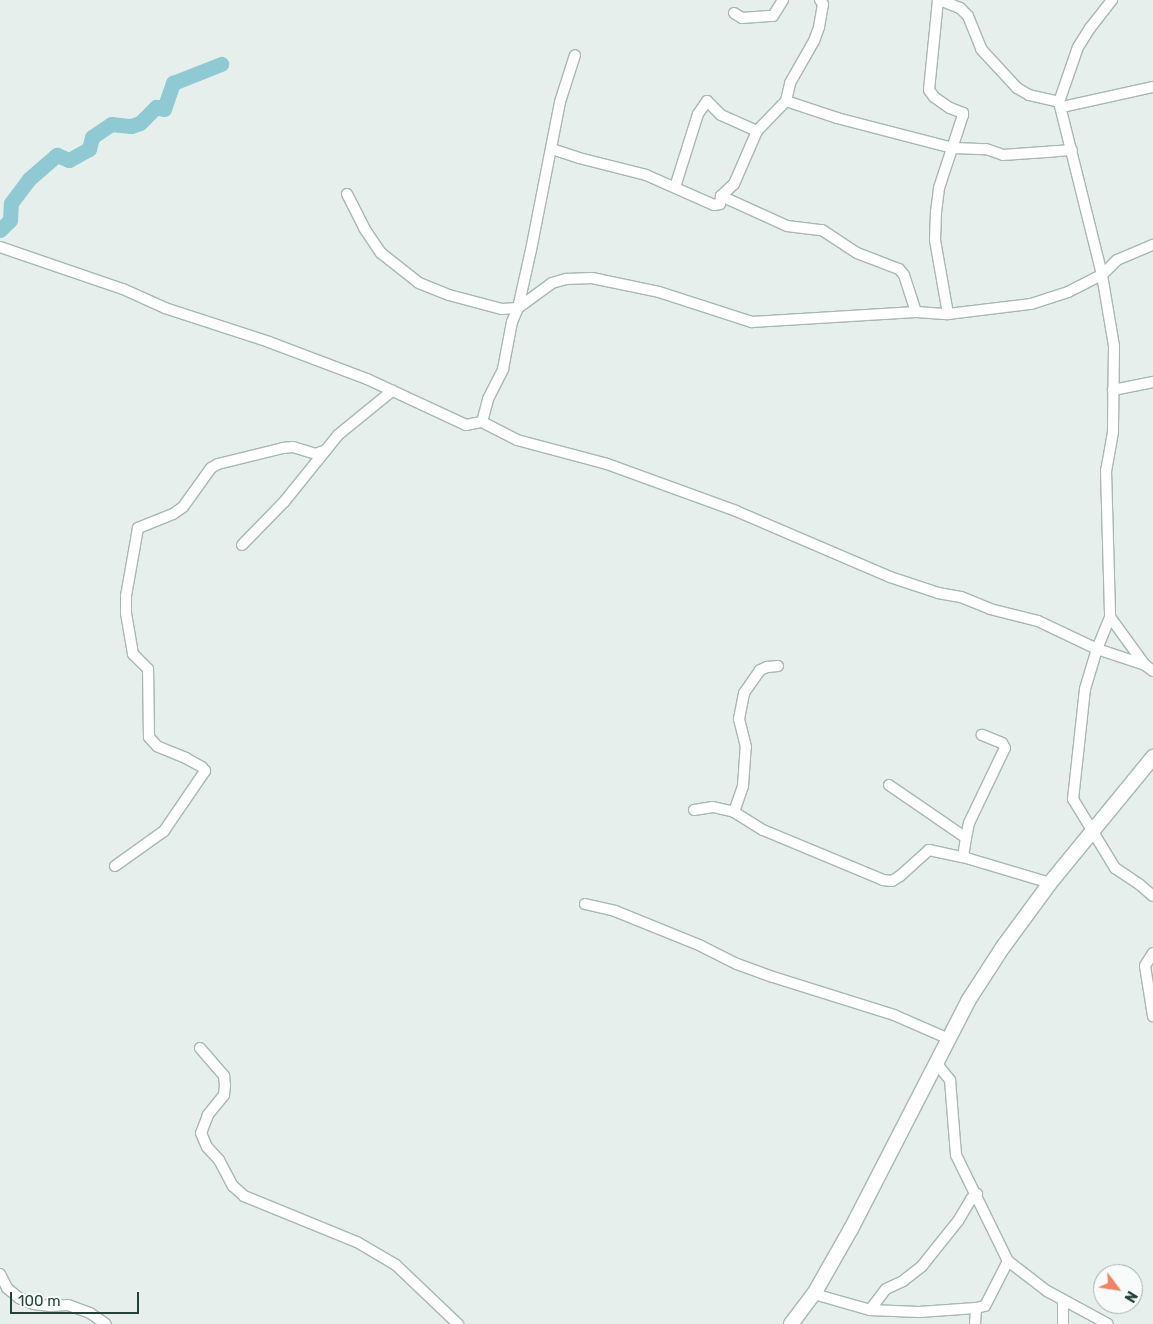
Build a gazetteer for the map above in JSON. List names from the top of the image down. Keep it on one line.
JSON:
{"scale_bar":"100 m","north":"bottom right"}
